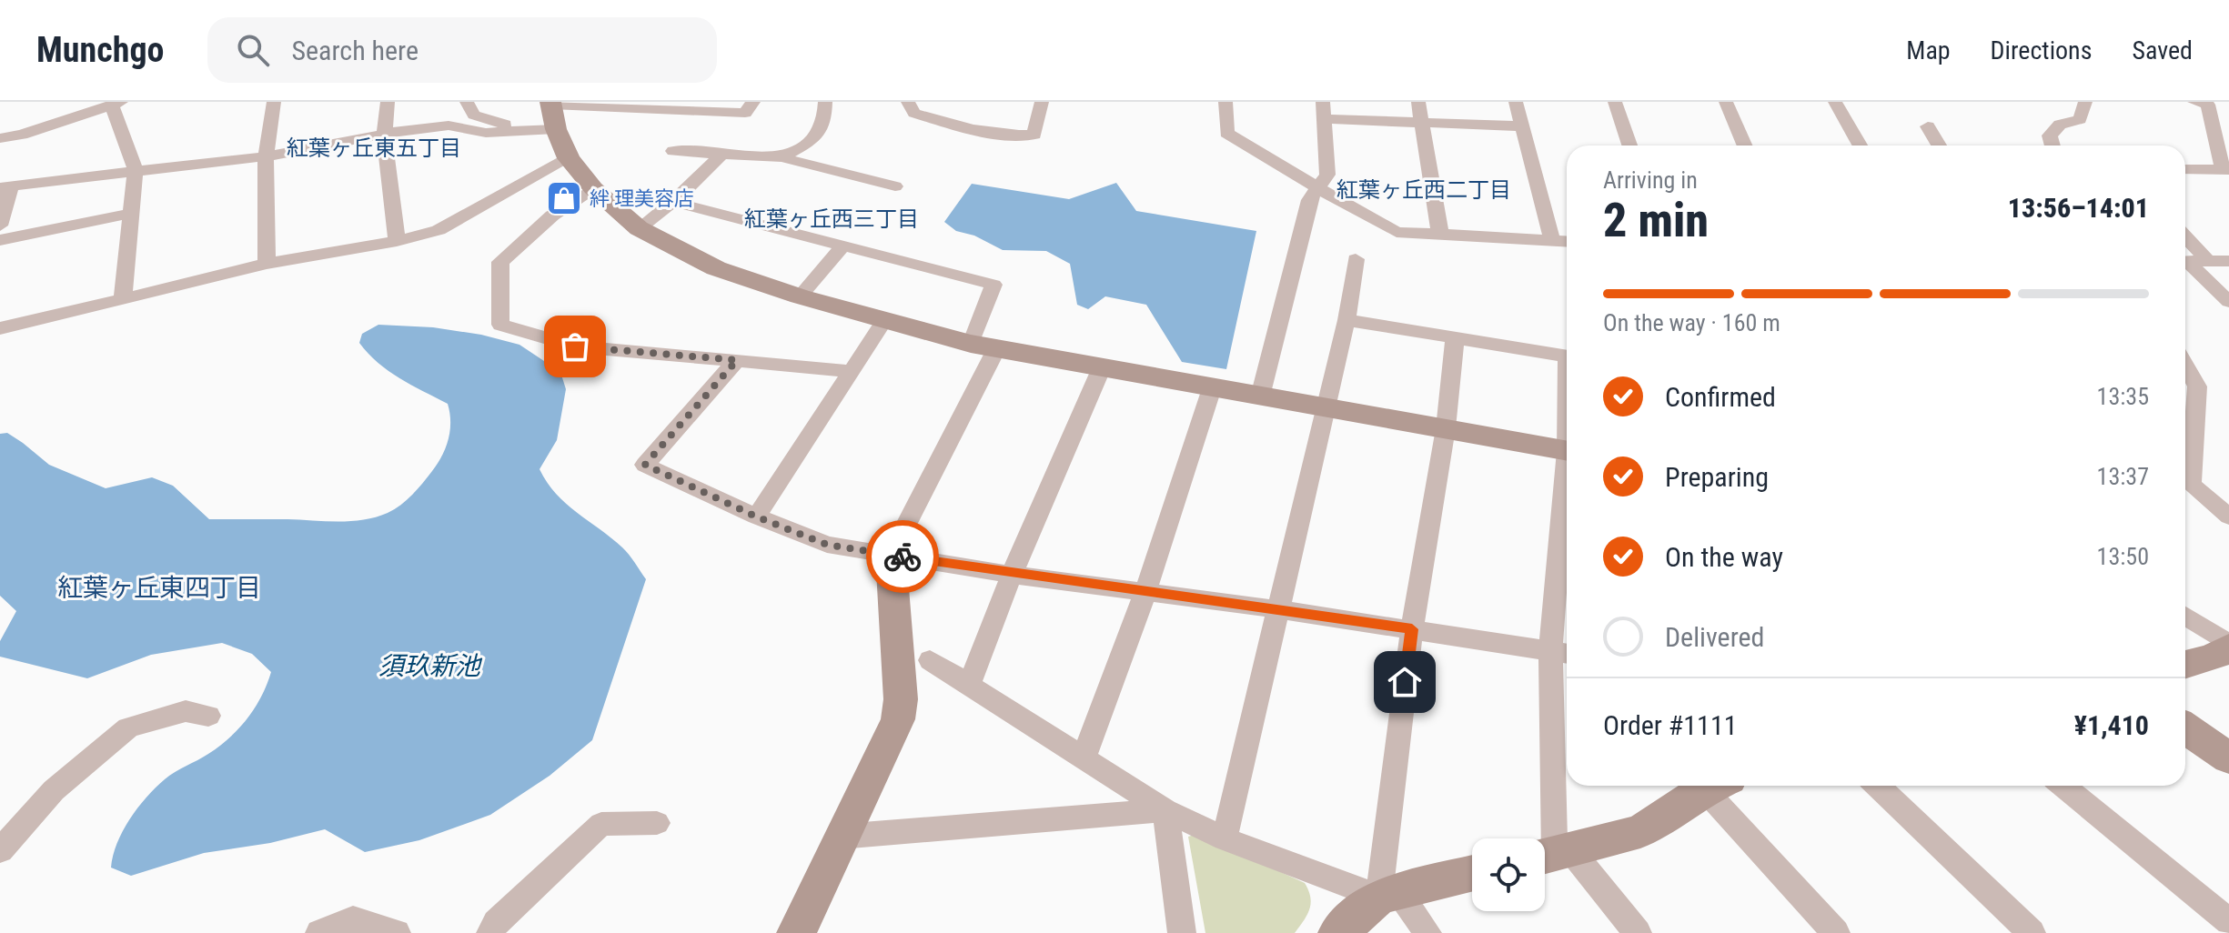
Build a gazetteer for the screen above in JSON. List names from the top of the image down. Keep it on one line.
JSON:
{"districts":["紅葉ヶ丘東五丁目","紅葉ヶ丘西二丁目","紅葉ヶ丘西三丁目","紅葉ヶ丘東四丁目"],"water":["須玖新池"],"places":{"shop":["絆 理美容店"]},"page":{"header":"Munchgo","search":"Search here","nav":["Map","Directions","Saved"],"heading":["2 min","Arriving in","13:56–14:01"],"panel":["Order #1111","¥1,410"],"bar":"On the way · 160 m","list":[["Confirmed","13:35"],["Preparing","13:37"],["On the way","13:50"],"Delivered"]}}
